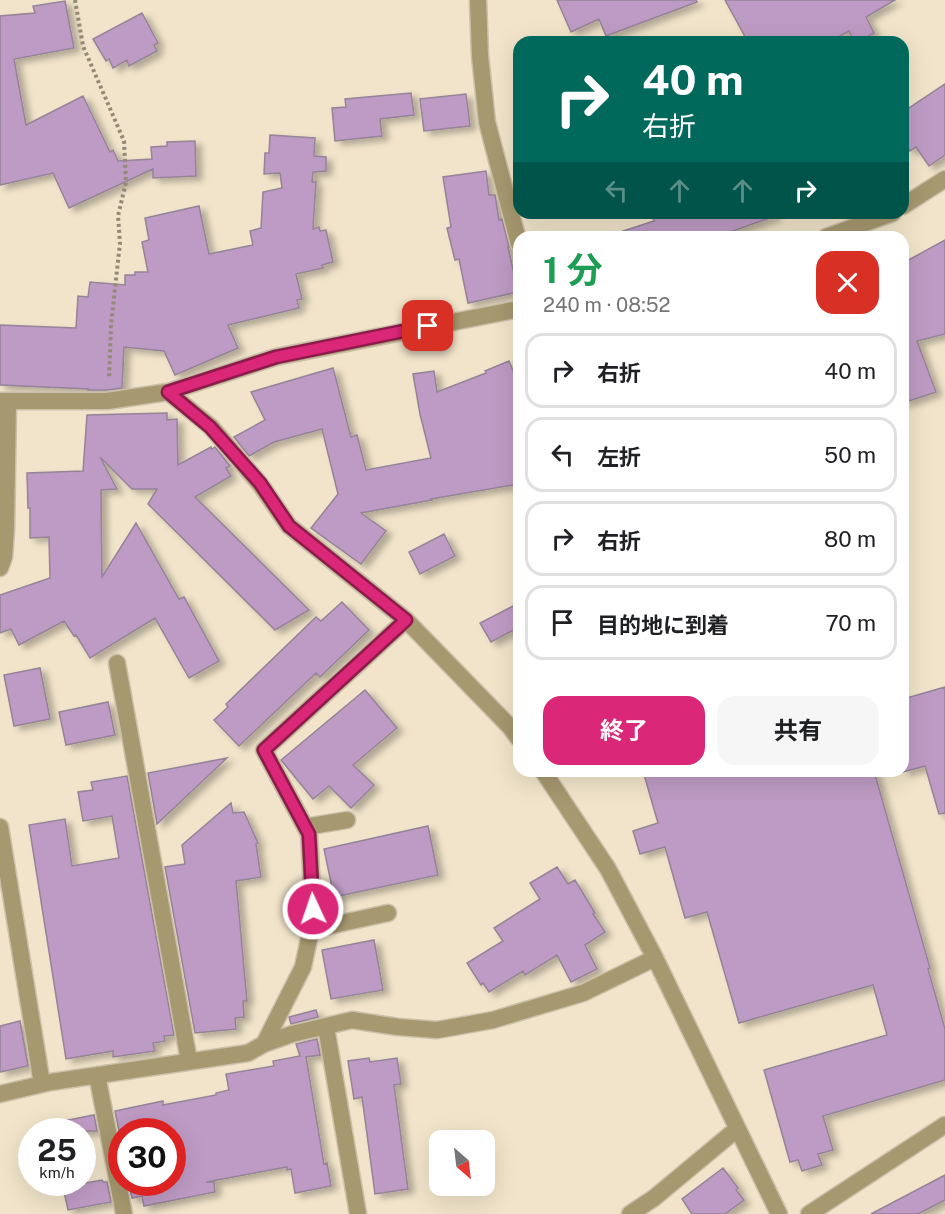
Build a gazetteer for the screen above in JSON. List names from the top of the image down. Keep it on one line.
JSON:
{"north":"bottom right","page":{"turn":["40 m","右折"],"heading":["1 分","240 m · 08:52"],"list":[{"name":"右折","value":"40 m"},{"name":"左折","value":"50 m"},{"name":"右折","value":"80 m"},{"name":"目的地に到着","value":"70 m"}],"buttons":["終了","共有"],"speed":"25 km/h","limit":"30"}}
